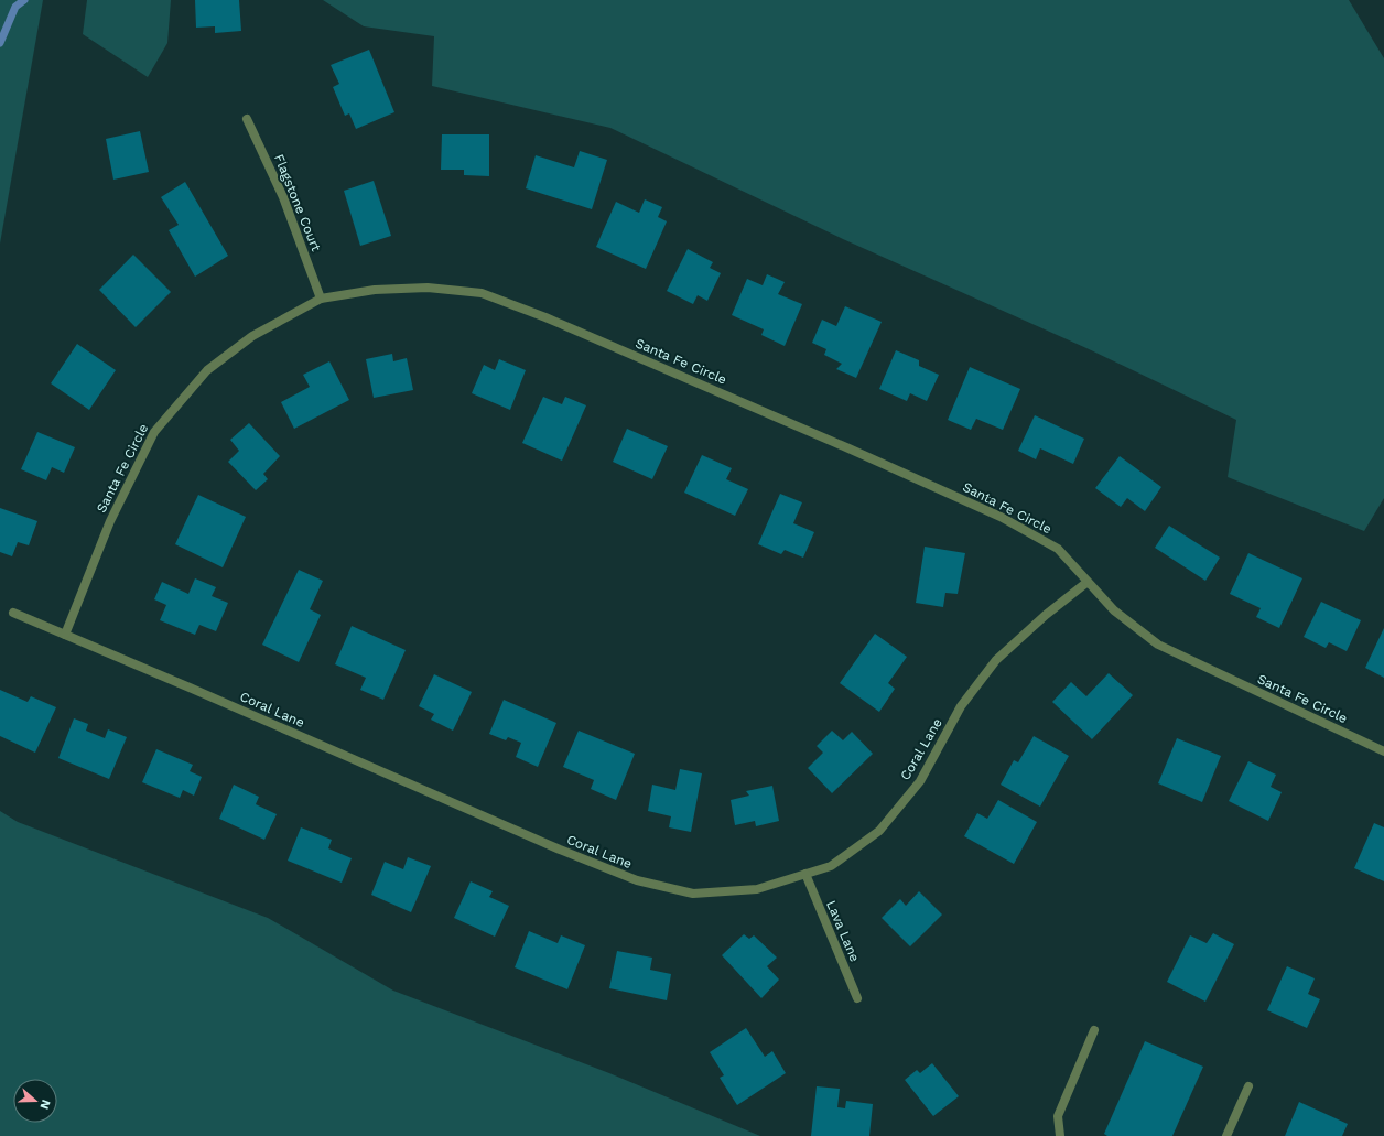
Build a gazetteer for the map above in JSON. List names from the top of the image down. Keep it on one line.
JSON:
{"streets":{"street":["Flagstone Court","Santa Fe Circle","Coral Lane","Lava Lane"]},"crossings":[["Flagstone Court","Santa Fe Circle"],["Santa Fe Circle","Coral Lane"],["Coral Lane","Lava Lane"]],"north":"right"}
